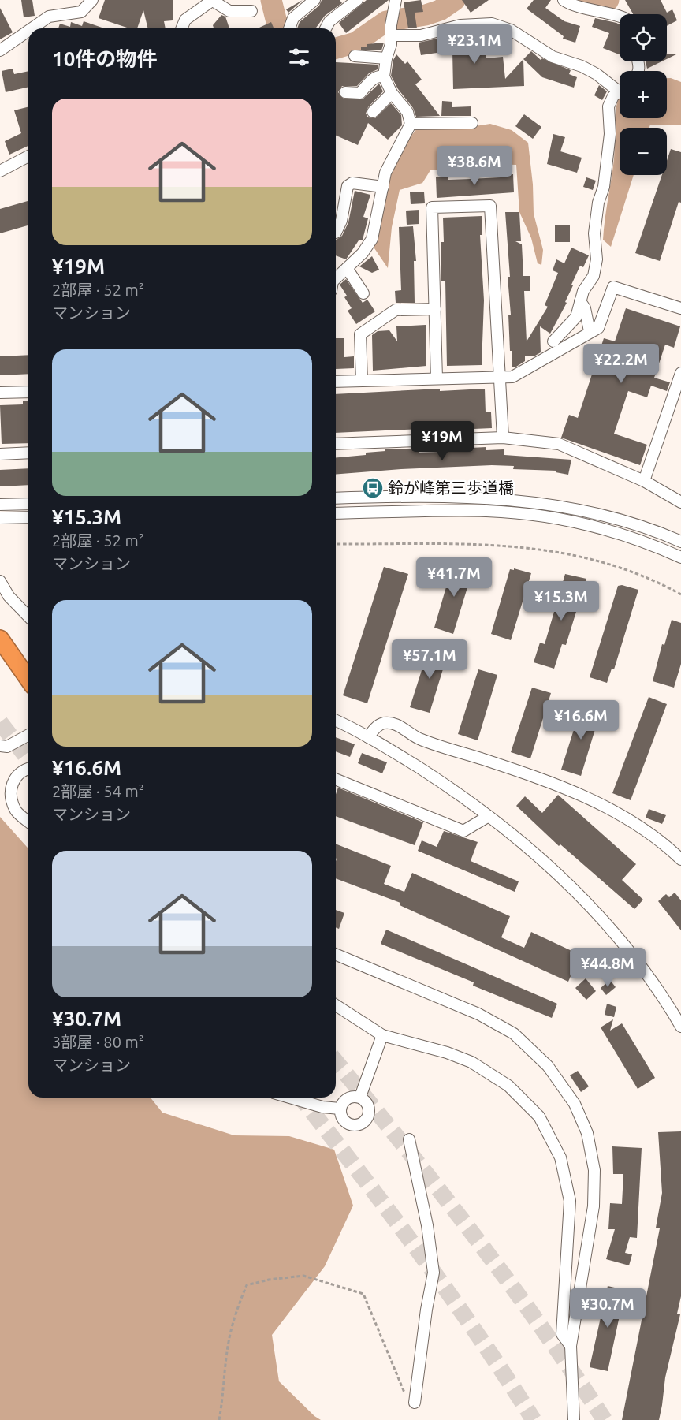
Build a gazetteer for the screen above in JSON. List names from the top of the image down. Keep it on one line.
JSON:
{"places":{"bus stop":["鈴が峰第三歩道橋"]},"page":{"map_buttons":["+","−"],"price":["¥23.1M","¥38.6M","¥22.2M","¥19M","¥41.7M","¥15.3M","¥57.1M","¥16.6M","¥44.8M","¥30.7M"],"heading":"10件の物件","list":[{"name":"¥19M","note":"2部屋 · 52 m² · マンション"},{"name":"¥15.3M","note":"2部屋 · 52 m² · マンション"},{"name":"¥16.6M","note":"2部屋 · 54 m² · マンション"},{"name":"¥30.7M","note":"3部屋 · 80 m² · マンション"}]}}
